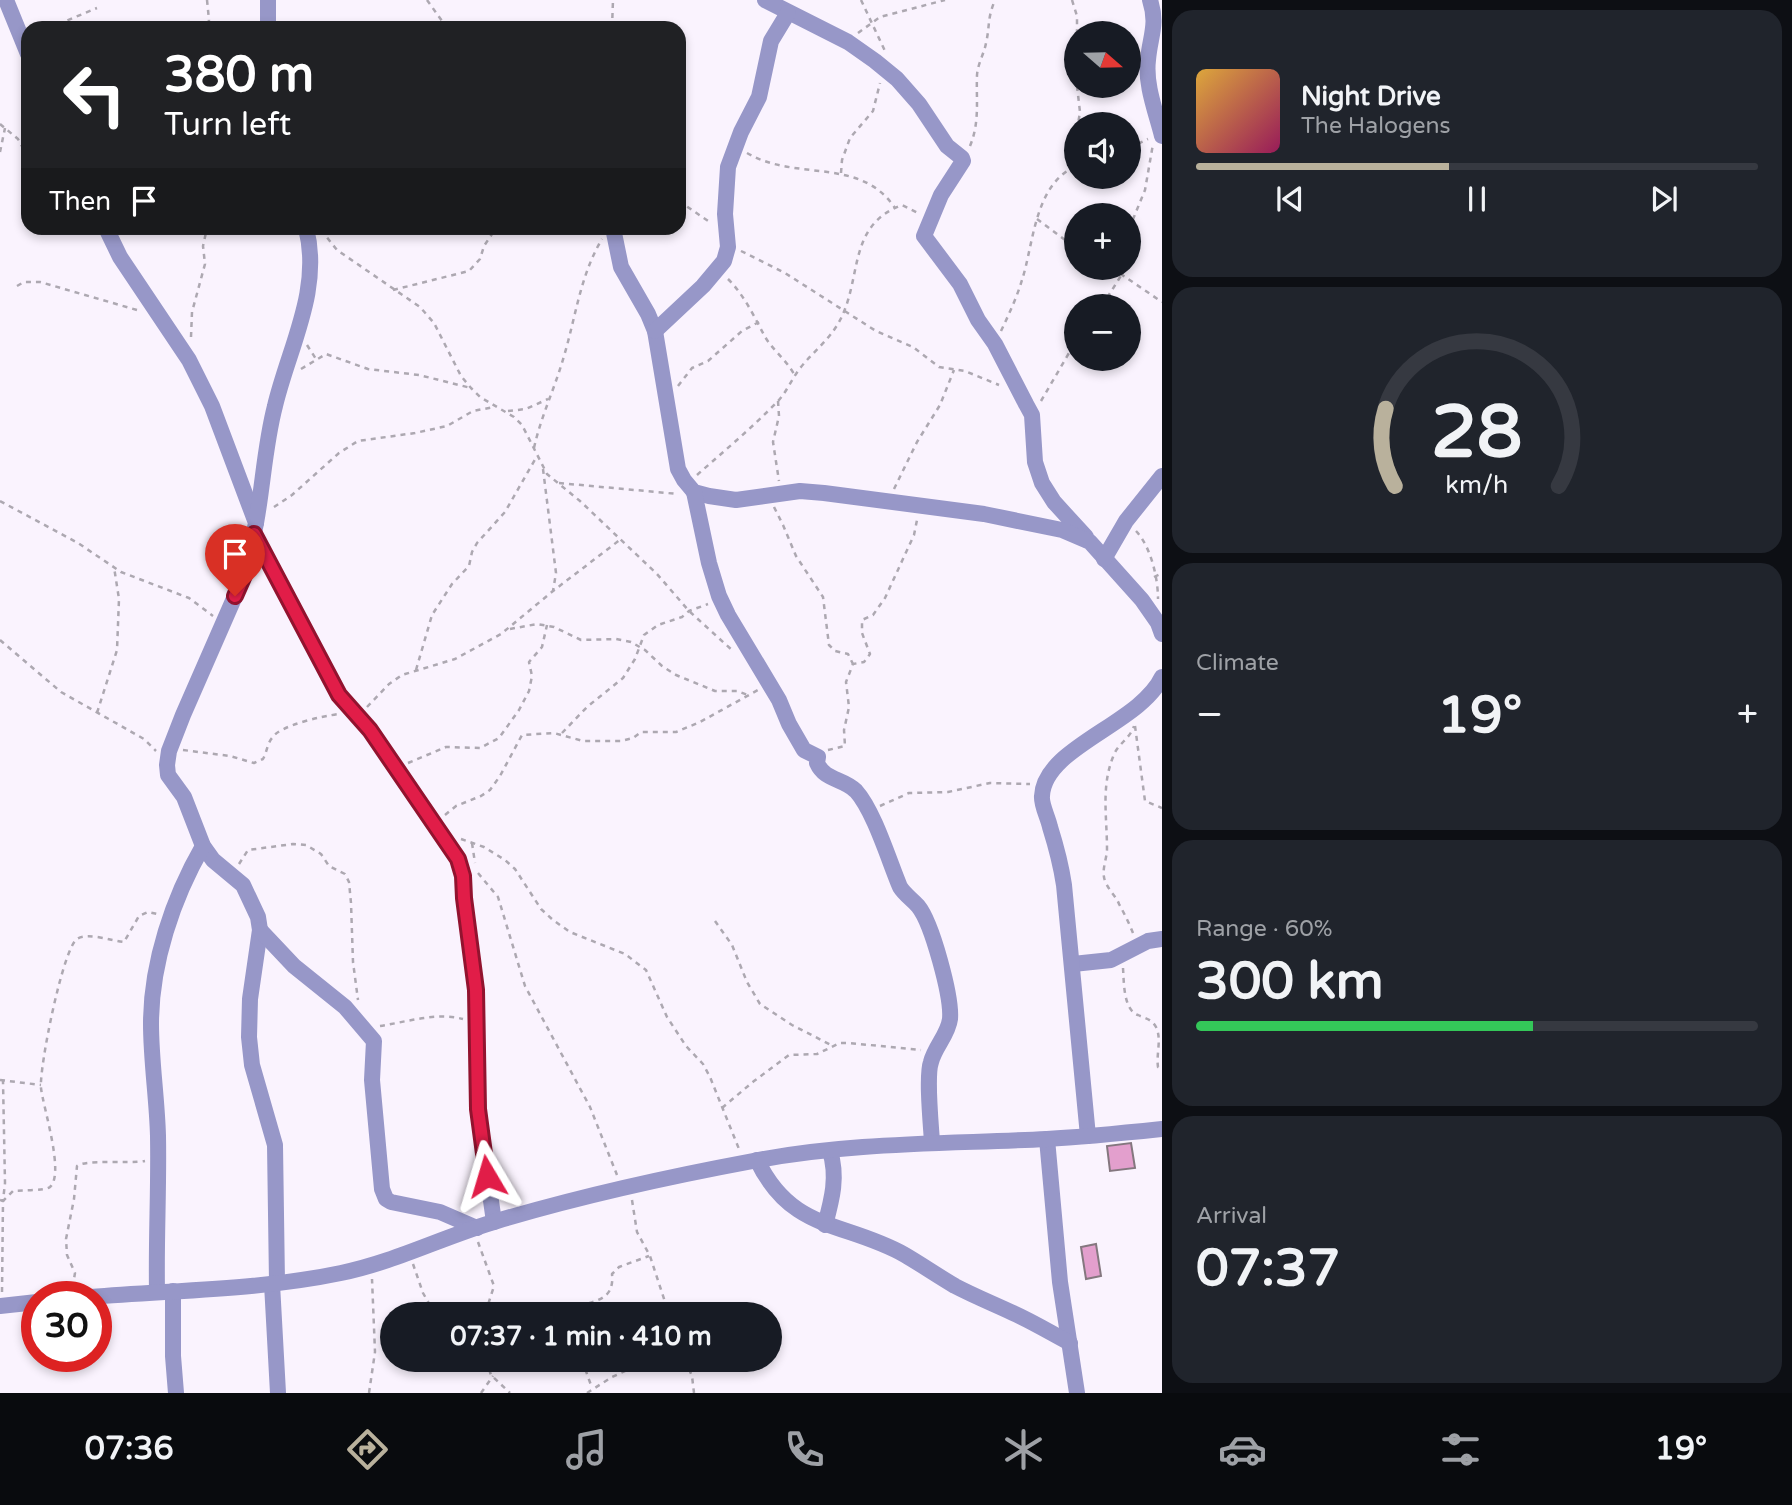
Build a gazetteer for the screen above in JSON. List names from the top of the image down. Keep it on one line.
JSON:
{"north":"right","page":{"map_buttons":["+","−"],"turn":["380 m","Turn left"],"song":["Night Drive","The Halogens"],"then":"Then","tile":["Climate",["Range · 60%","300 km"],["Arrival","07:37"]],"heat":["−","19°","+"],"limit":"30","trip":"07:37 · 1 min · 410 m","tabs":["07:36","19°"],"gauge":["28","km/h"]}}
